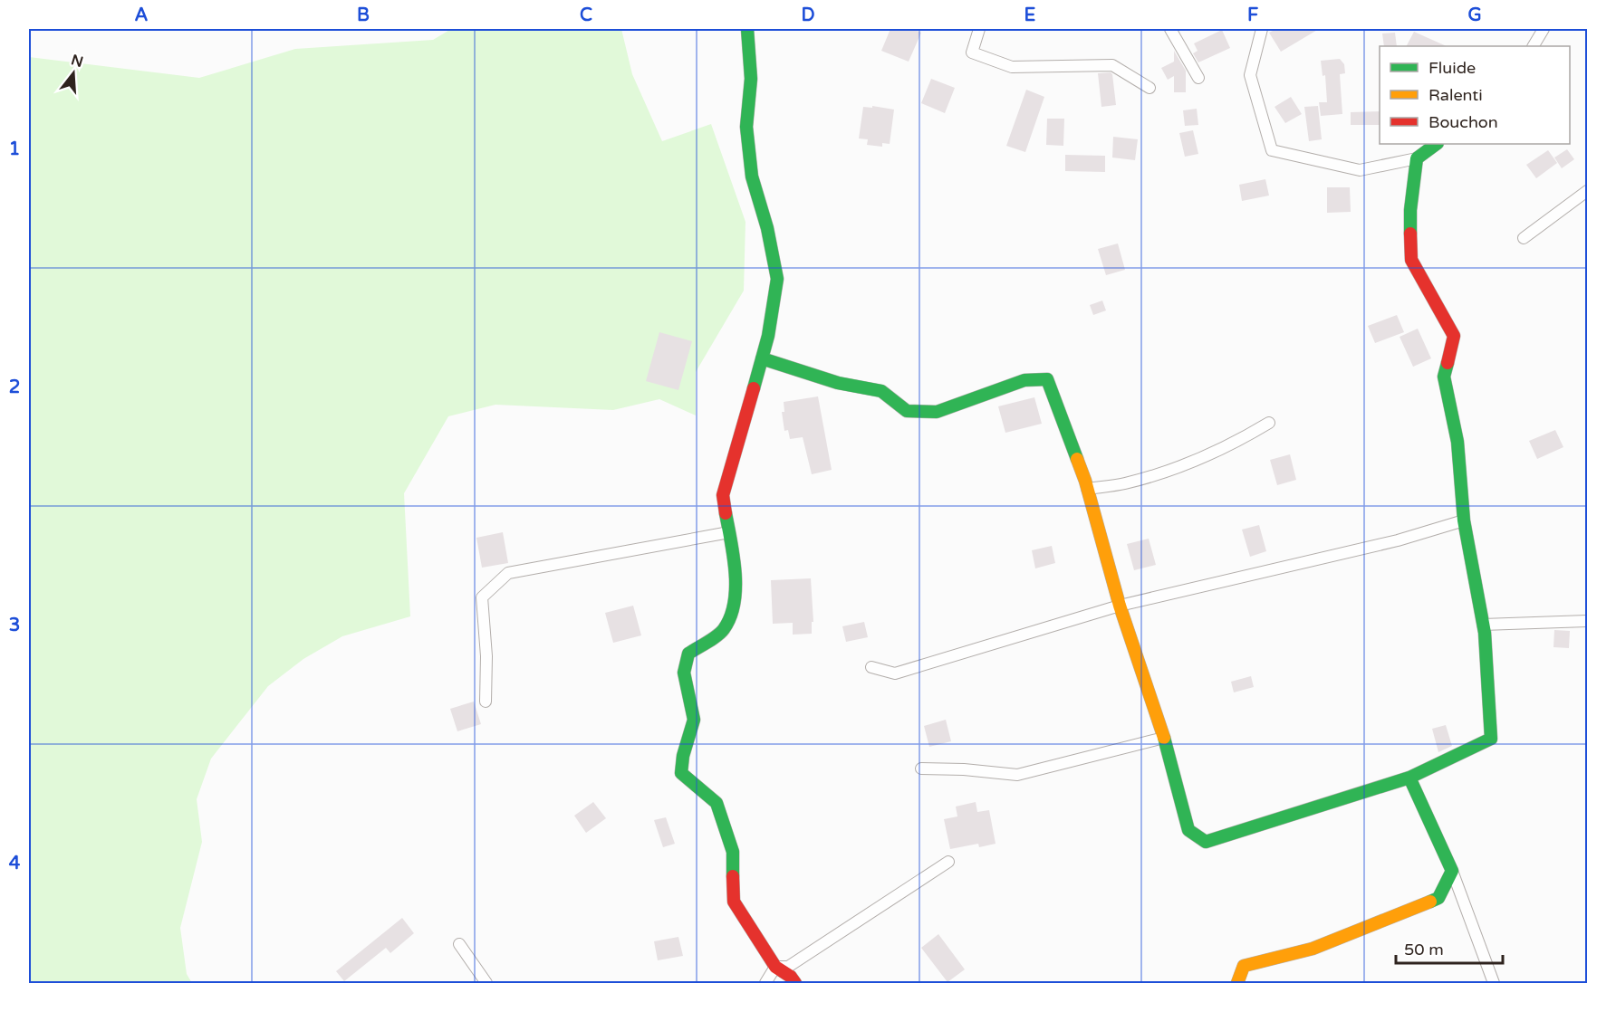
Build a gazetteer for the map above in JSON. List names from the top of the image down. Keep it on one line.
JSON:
{"legend":["Fluide","Ralenti","Bouchon"],"scale_bar":"50 m","north":"top","grid":{"columns":["A","B","C","D","E","F","G"],"rows":["1","2","3","4"]}}
